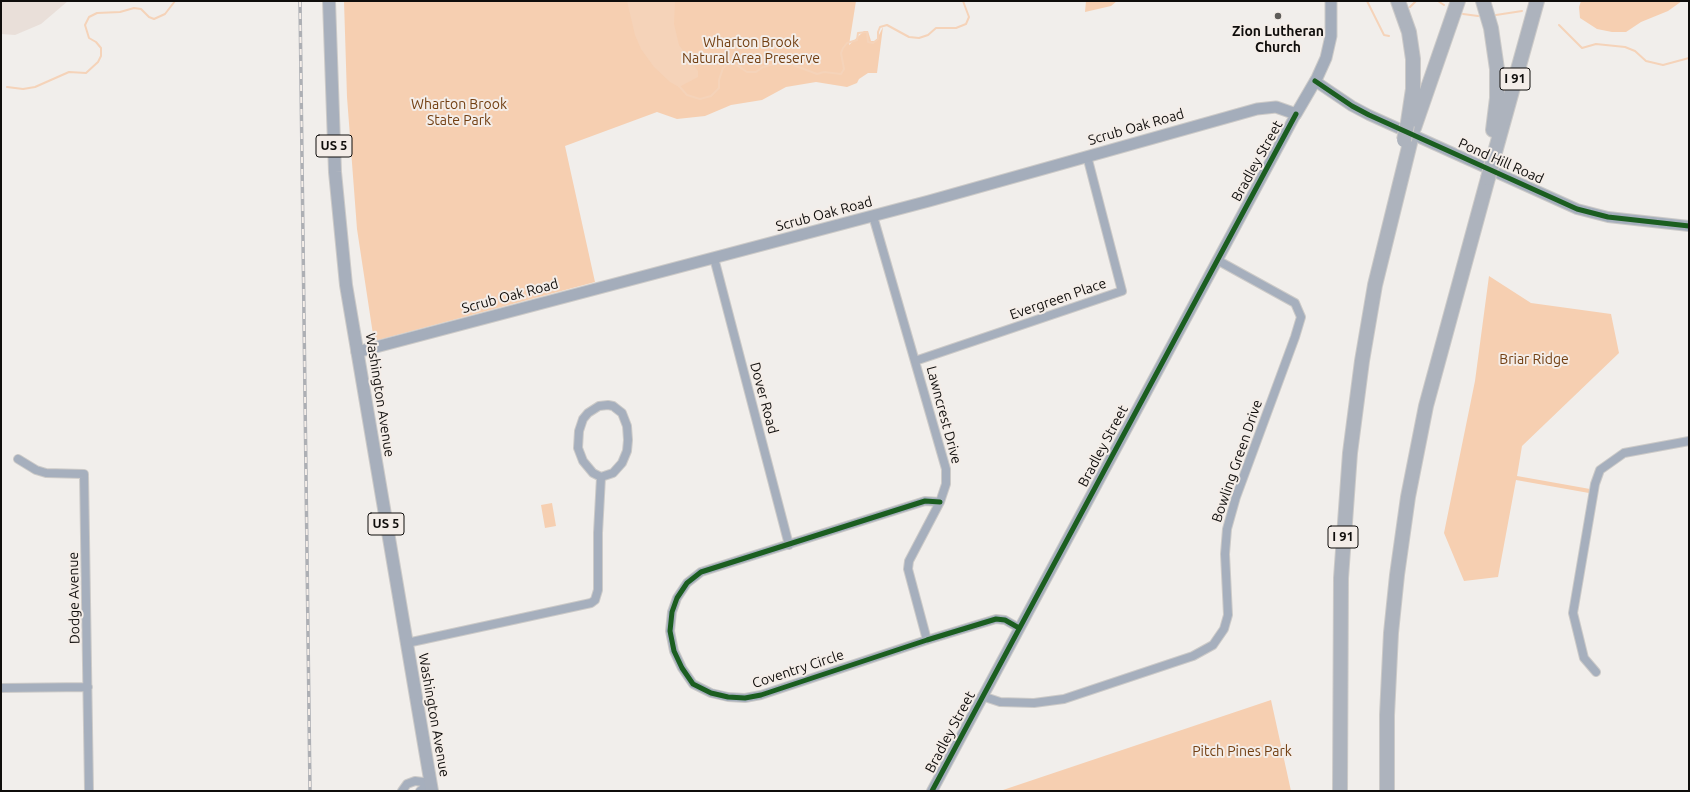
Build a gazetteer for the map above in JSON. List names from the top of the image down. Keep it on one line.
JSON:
{"streets":{"highway":["I 91"],"main road":["Scrub Oak Road","US 5","Washington Avenue"],"street":["Bradley Street","Pond Hill Road","Evergreen Place","Dover Road","Lawncrest Drive","Bowling Green Drive","Dodge Avenue","Coventry Circle"]},"crossings":[["Scrub Oak Road","Bradley Street"],["Scrub Oak Road","Evergreen Place"],["Scrub Oak Road","Washington Avenue"],["Scrub Oak Road","Dover Road"],["Scrub Oak Road","Lawncrest Drive"],["Bradley Street","Bowling Green Drive"],["Bradley Street","Coventry Circle"],["Evergreen Place","Lawncrest Drive"],["Dover Road","Coventry Circle"],["Lawncrest Drive","Coventry Circle"]],"parks":["Wharton Brook Natural Area Preserve","Wharton Brook State Park","Briar Ridge","Pitch Pines Park"],"places":["Zion Lutheran Church"]}
